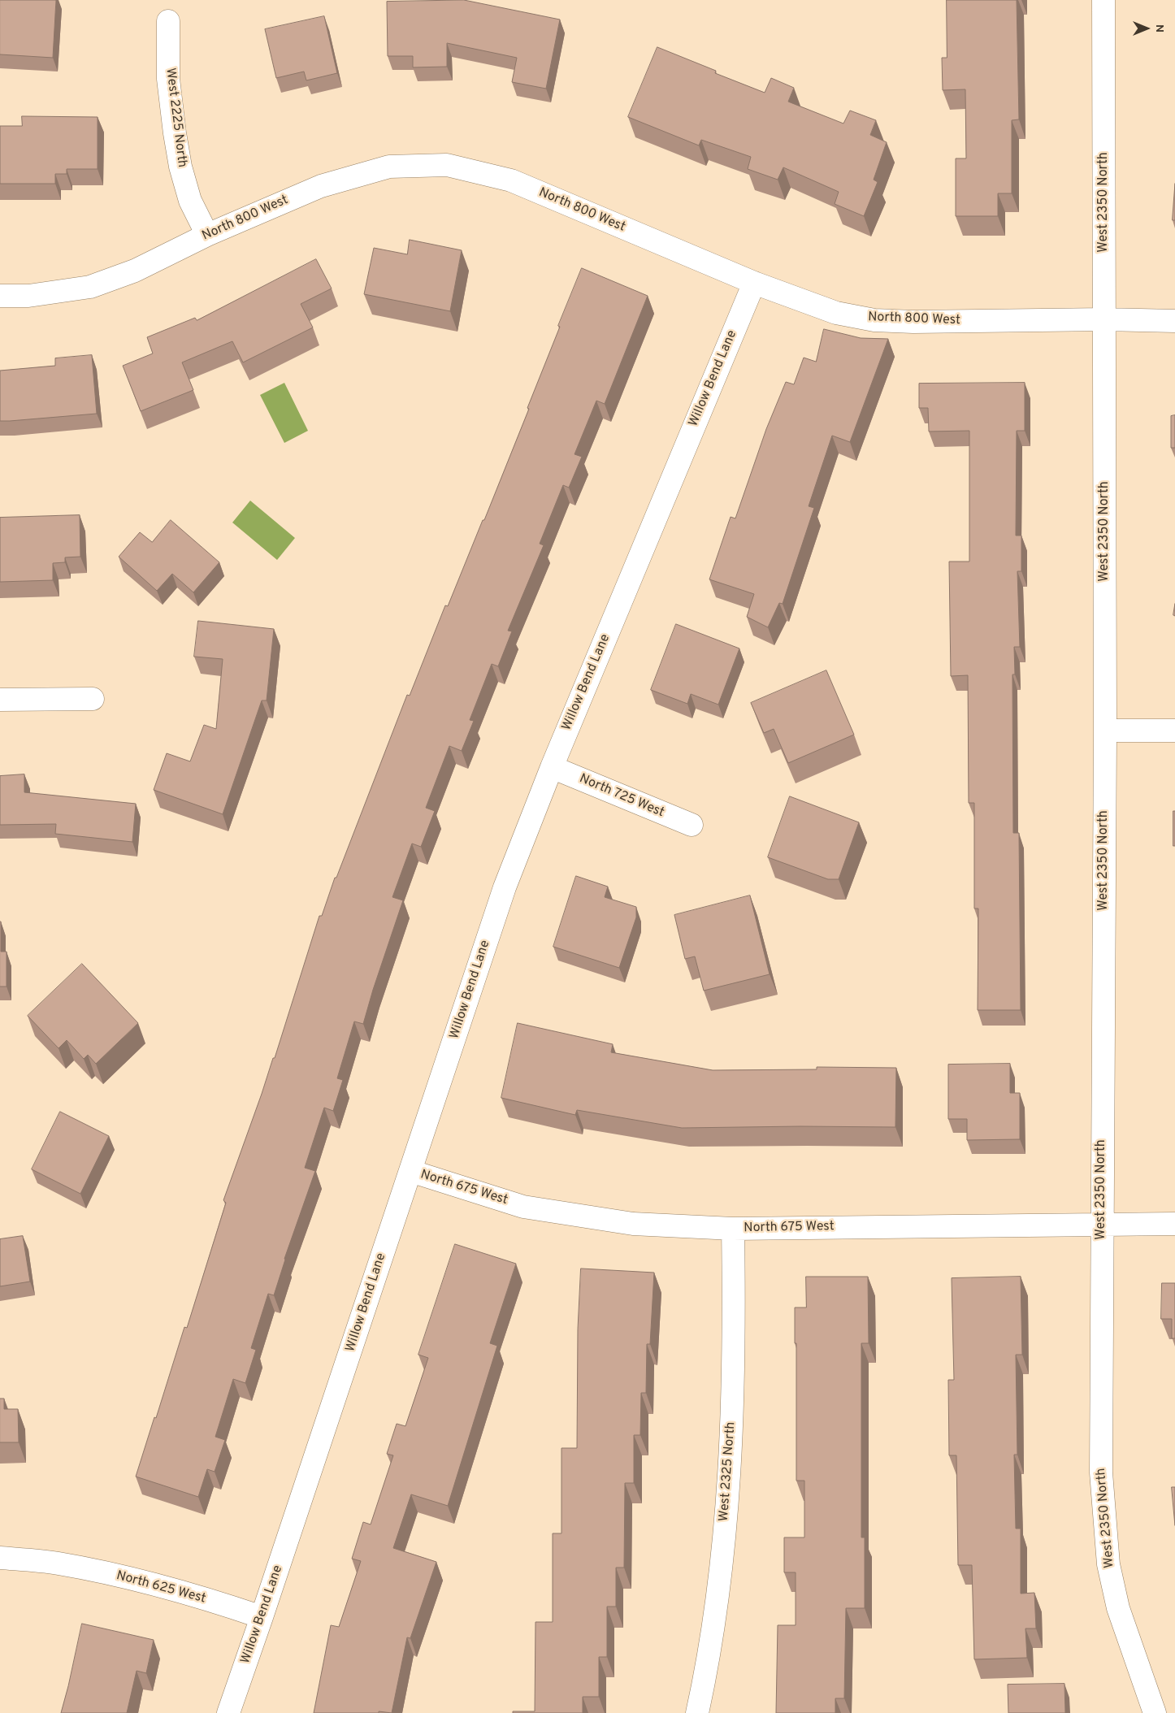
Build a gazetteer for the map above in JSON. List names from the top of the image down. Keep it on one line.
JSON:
{"streets":{"street":["West 2225 North","West 2350 North","North 800 West","Willow Bend Lane","North 725 West","North 675 West","West 2325 North","North 625 West"]},"crossings":[["West 2225 North","North 800 West"],["West 2350 North","North 800 West"],["West 2350 North","North 675 West"],["North 800 West","Willow Bend Lane"],["Willow Bend Lane","North 725 West"],["Willow Bend Lane","North 675 West"],["Willow Bend Lane","North 625 West"],["North 675 West","West 2325 North"]],"north":"right"}
